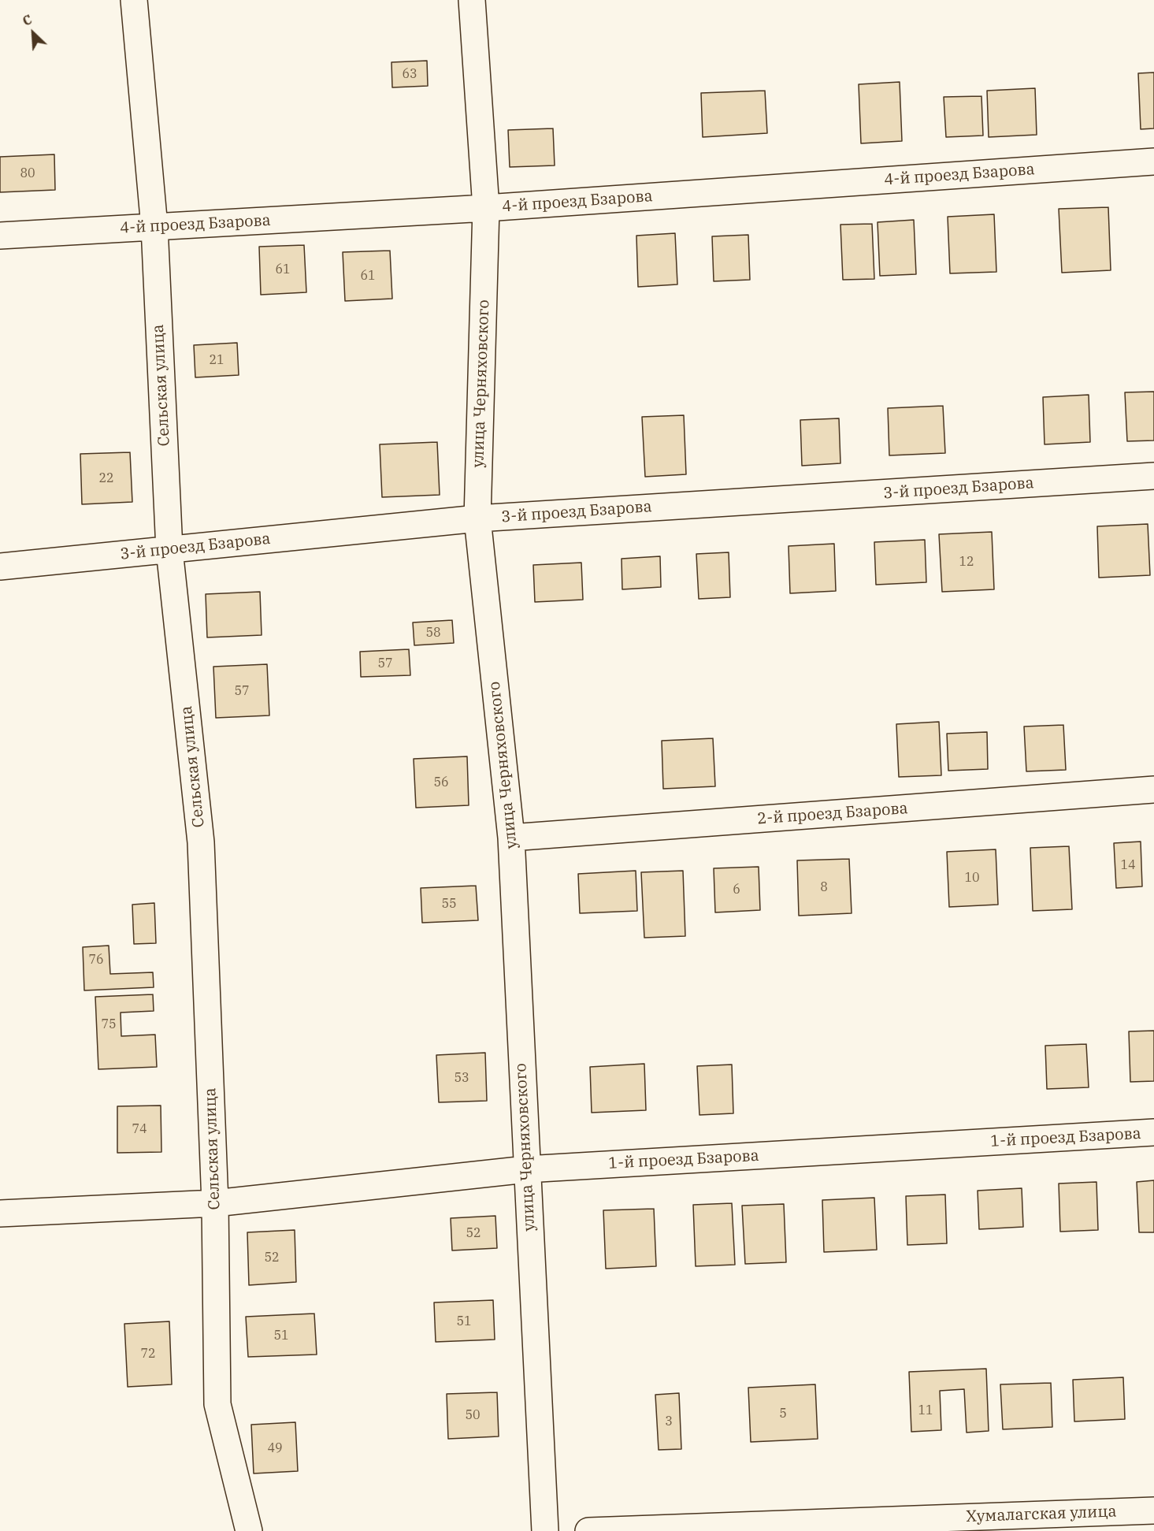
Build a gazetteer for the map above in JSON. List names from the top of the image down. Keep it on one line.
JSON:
{"streets":{"street":["4-й проезд Бзарова","улица Черняховского","Сельская улица","3-й проезд Бзарова","2-й проезд Бзарова","1-й проезд Бзарова","Хумалагская улица"]},"crossings":[["4-й проезд Бзарова","улица Черняховского"],["4-й проезд Бзарова","Сельская улица"],["улица Черняховского","3-й проезд Бзарова"],["улица Черняховского","2-й проезд Бзарова"],["улица Черняховского","1-й проезд Бзарова"],["Сельская улица","3-й проезд Бзарова"],["Сельская улица","1-й проезд Бзарова"]],"house_numbers":["63","80","61","61","21","22","12","58","57","57","56","14","10","8","6","55","76","75","53","74","52","52","51","51","72","11","5","50","3","49"],"north":"top left"}
